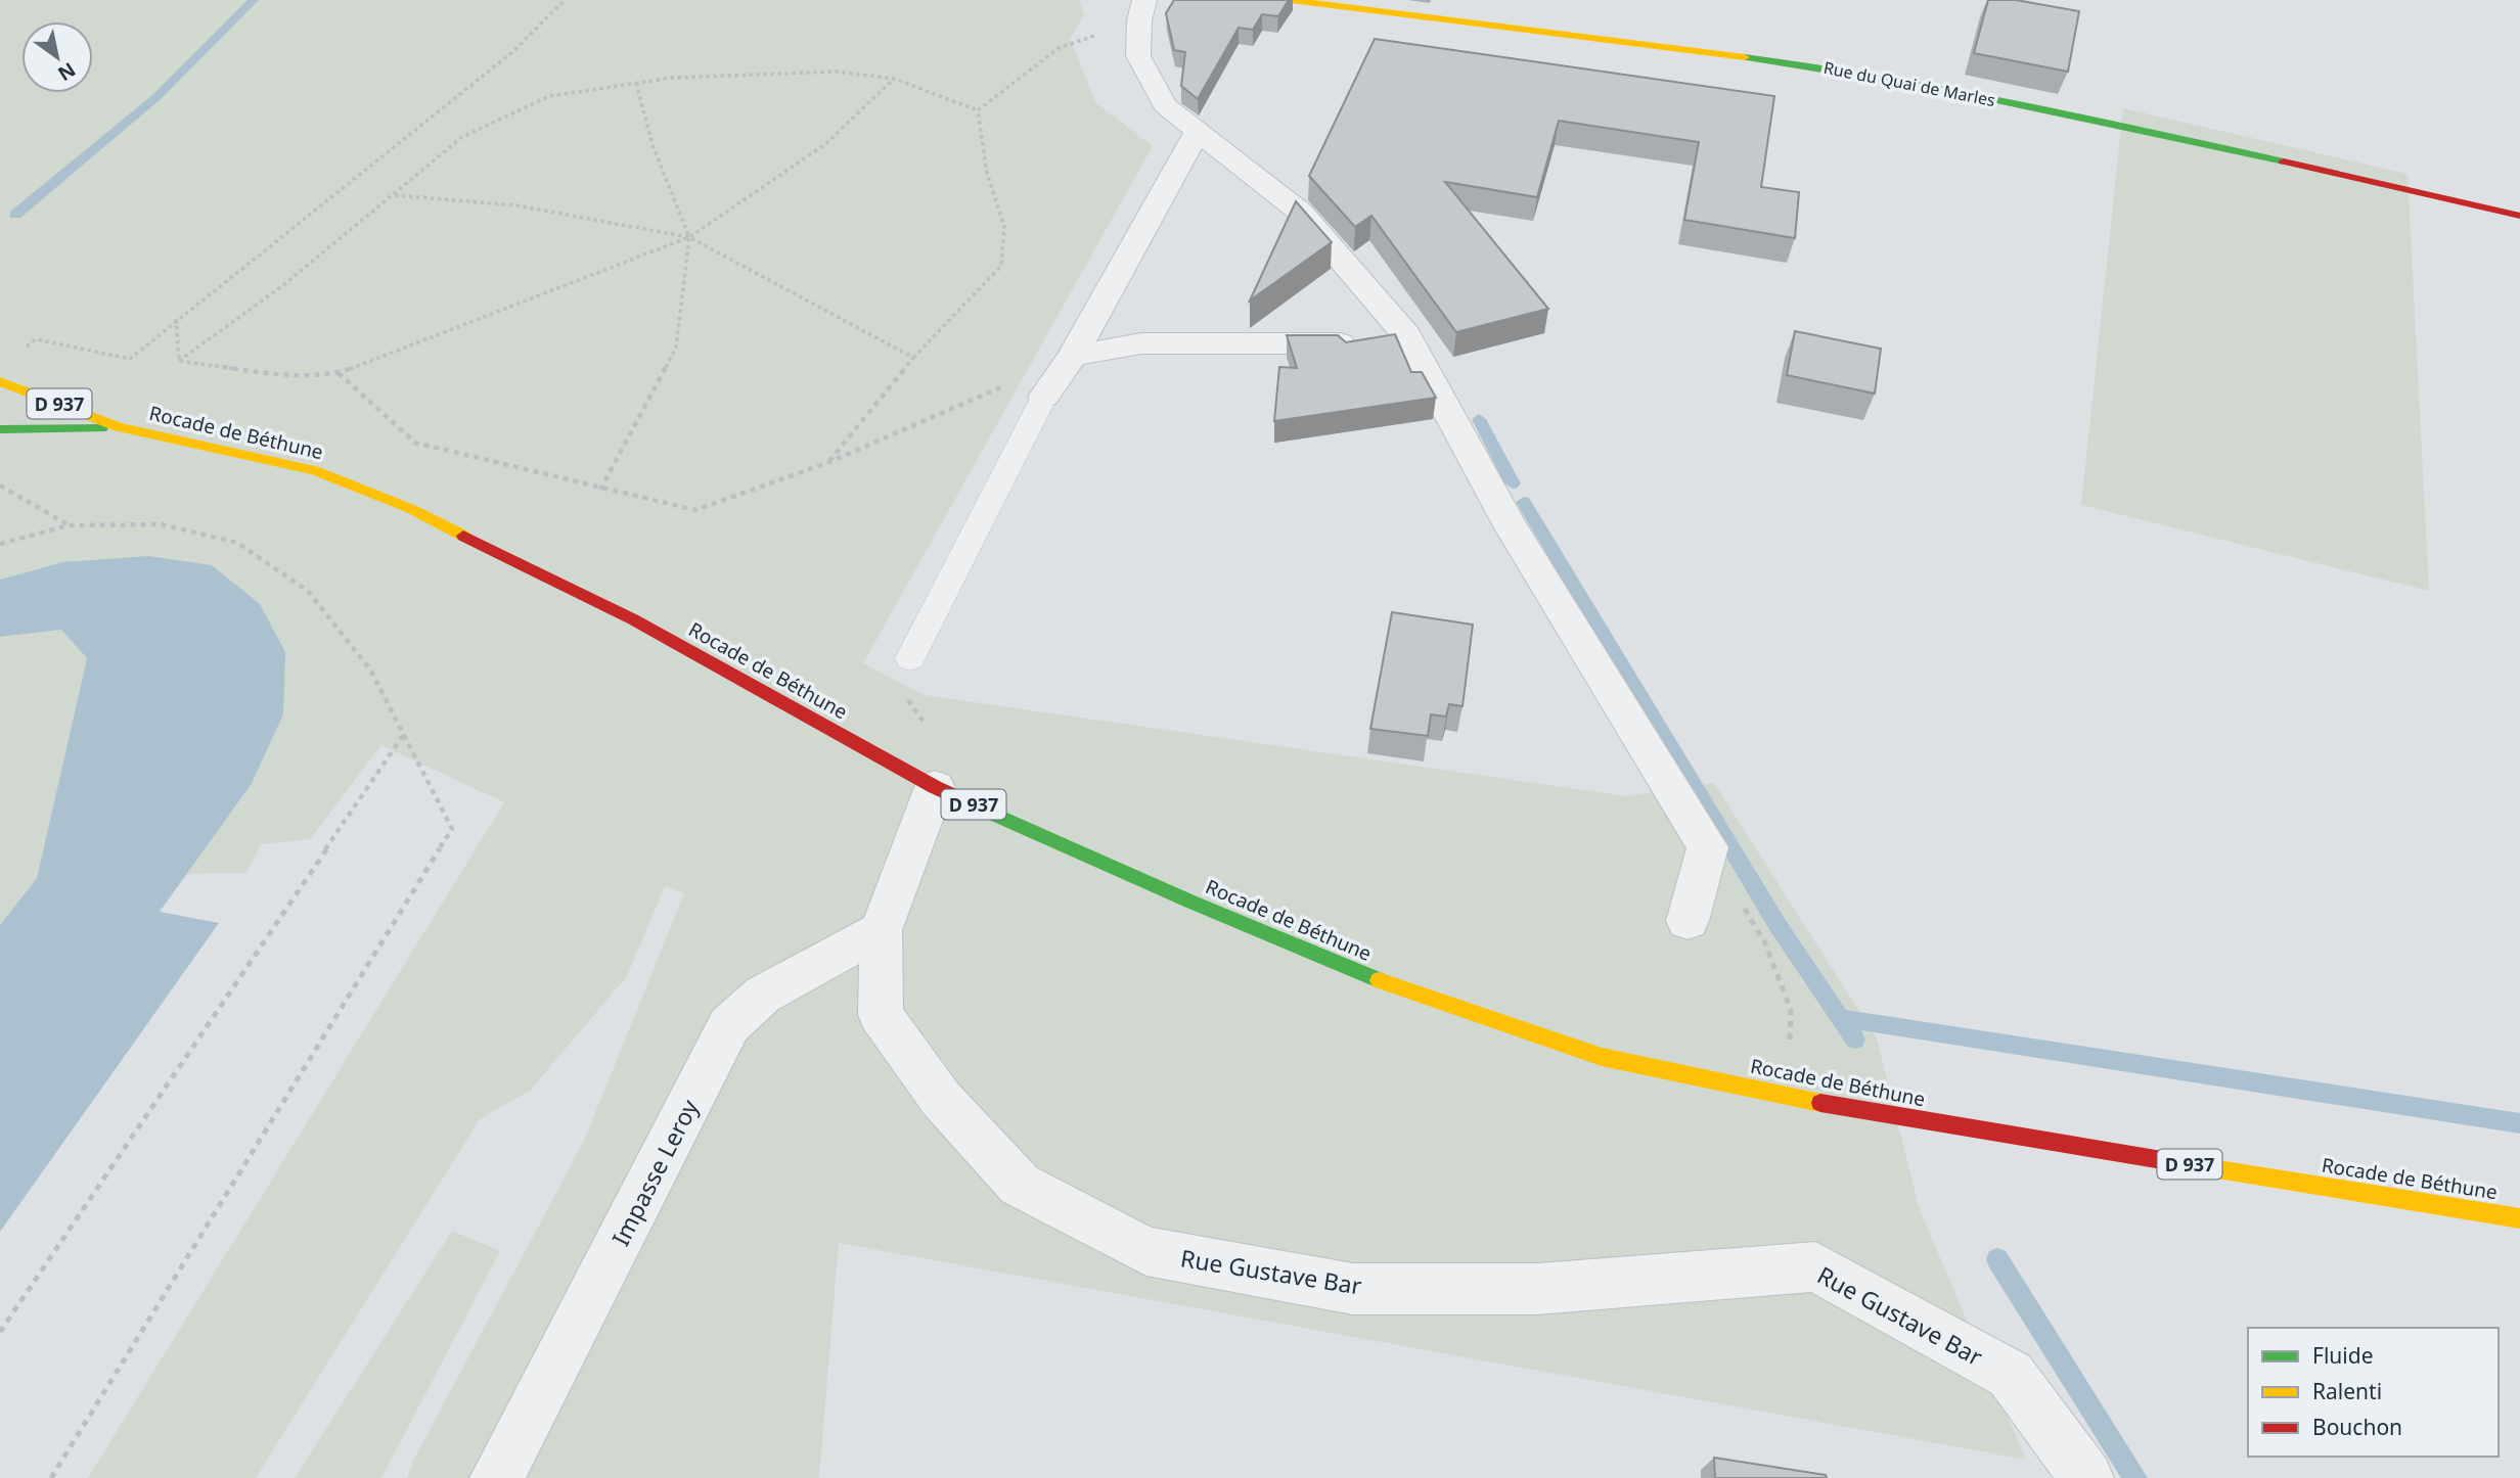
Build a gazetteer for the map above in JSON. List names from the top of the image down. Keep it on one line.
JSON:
{"streets":{"main road":["Rue du Quai de Marles","D 937","Rocade de Béthune"],"street":["Impasse Leroy","Rue Gustave Bar"]},"crossings":[["Rocade de Béthune","Rue Gustave Bar"],["Impasse Leroy","Rue Gustave Bar"]],"legend":["Fluide","Ralenti","Bouchon"],"north":"bottom right"}
